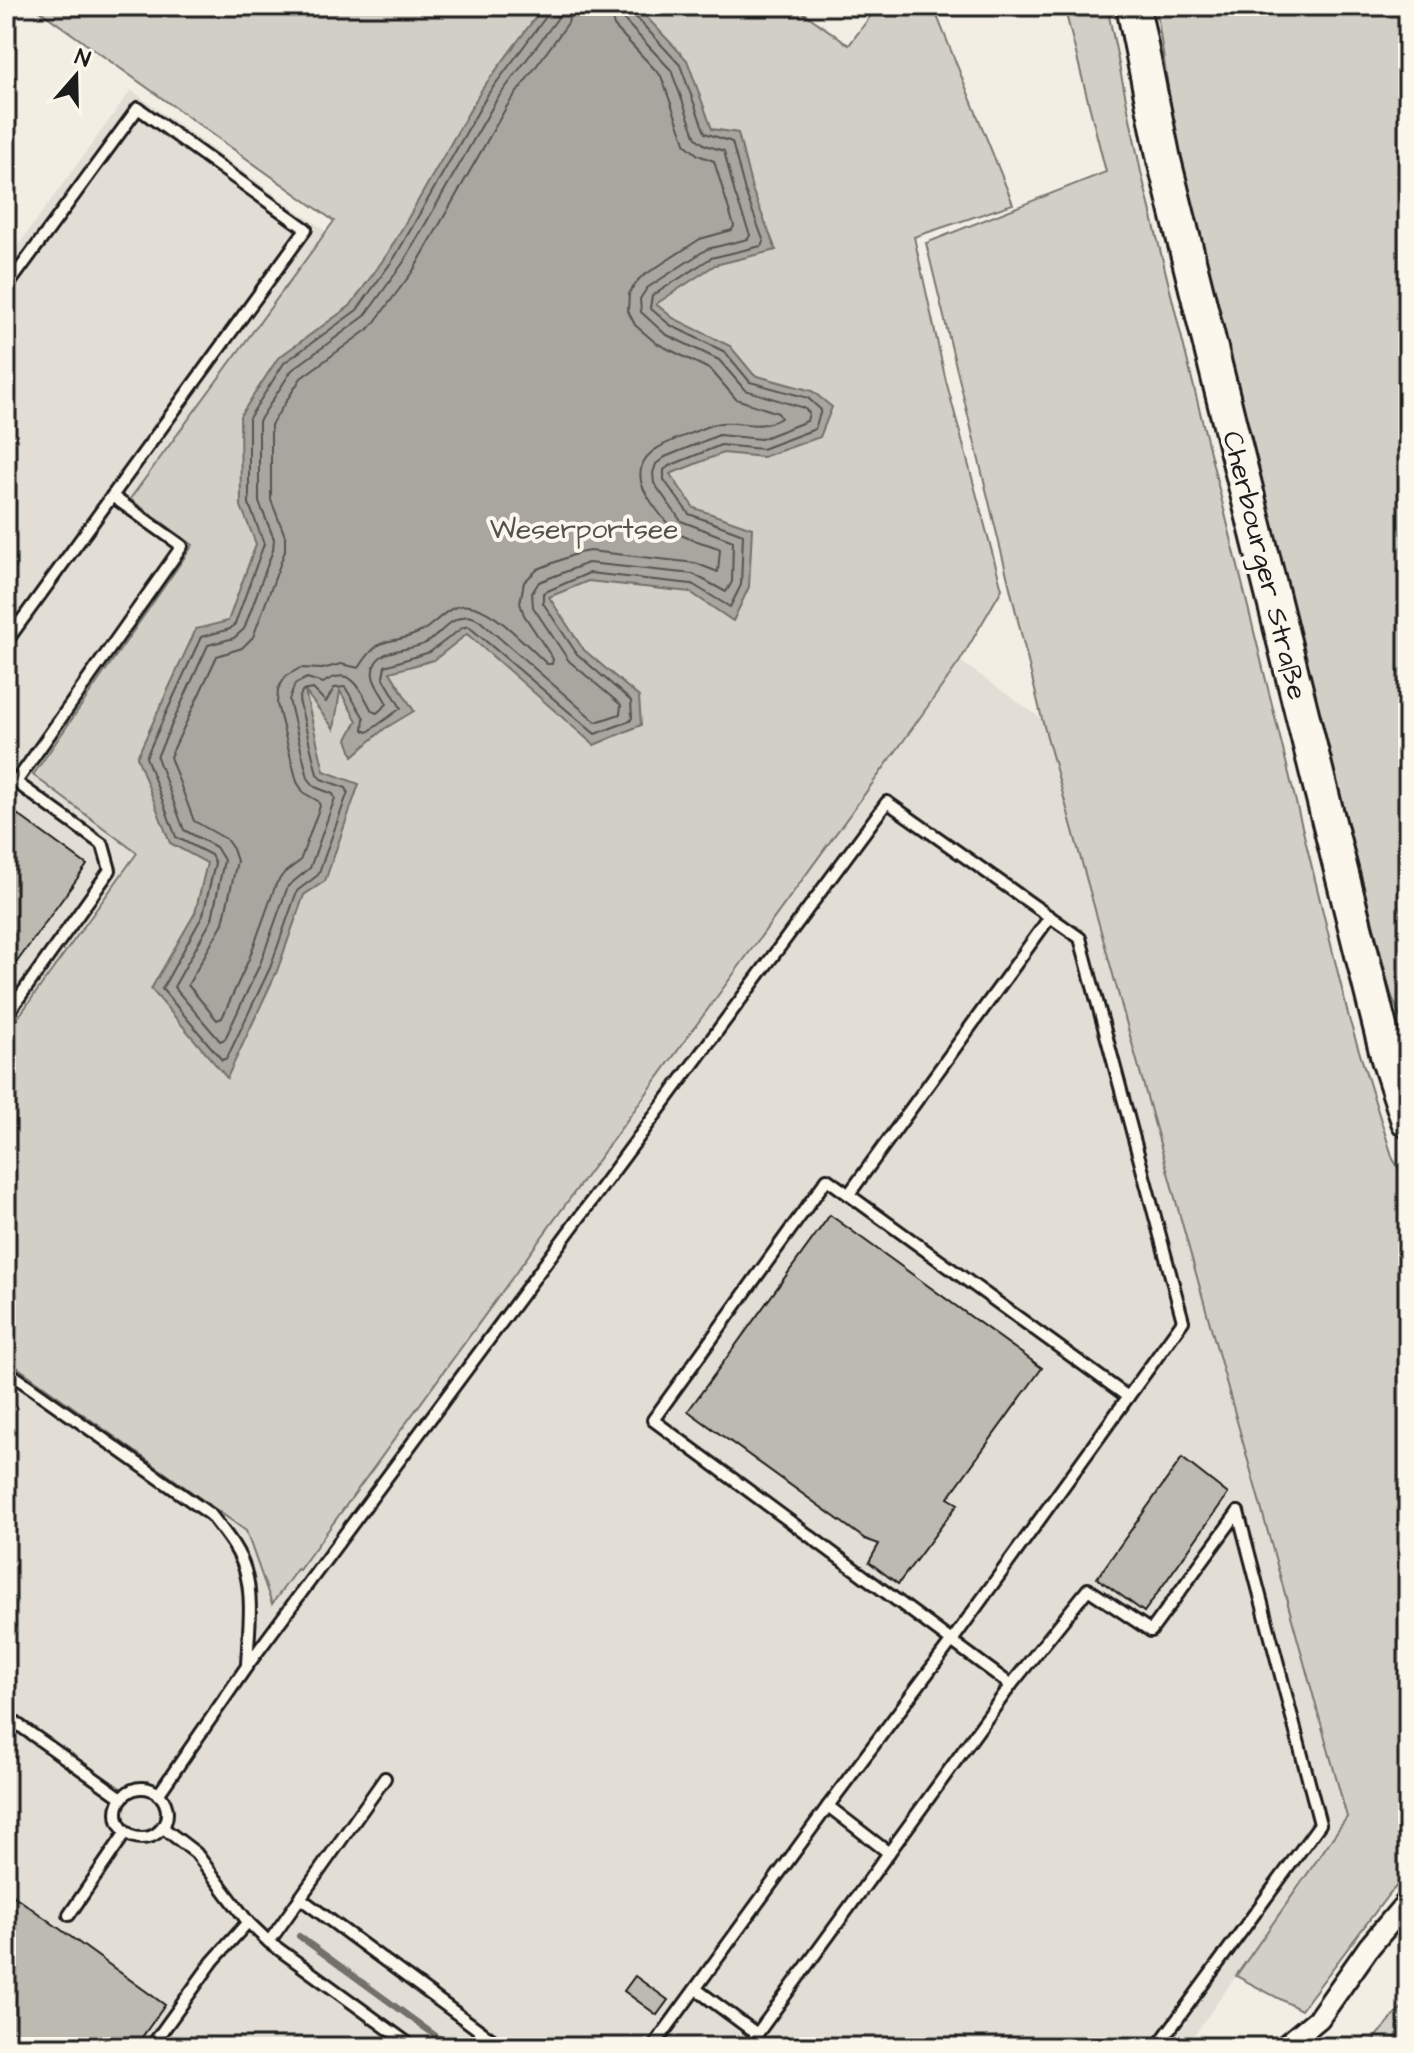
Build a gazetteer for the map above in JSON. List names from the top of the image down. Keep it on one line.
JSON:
{"streets":{"main road":["Cherbourger Straße"]},"parks":["Weserportsee"],"north":"top"}
